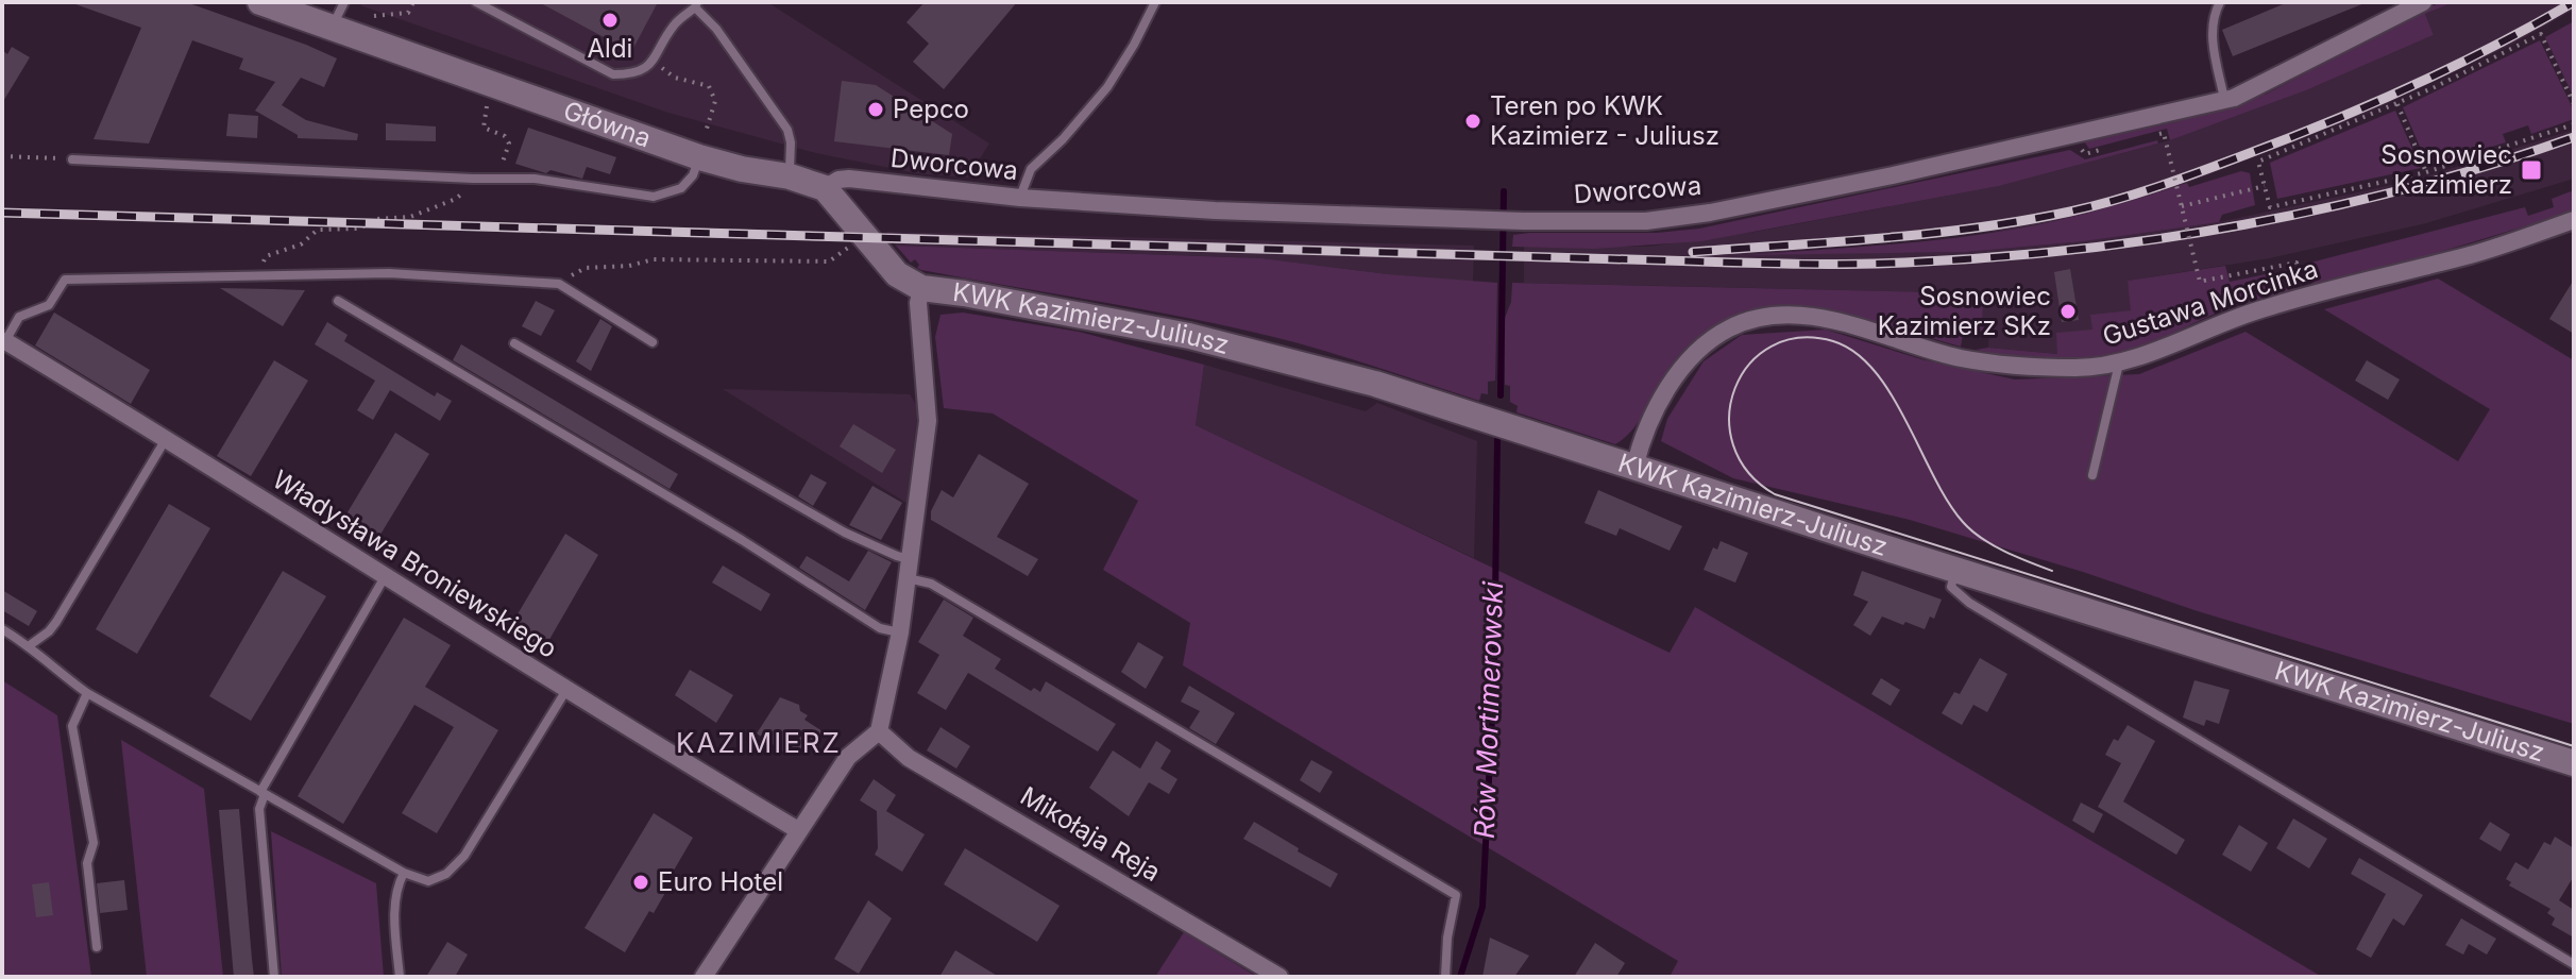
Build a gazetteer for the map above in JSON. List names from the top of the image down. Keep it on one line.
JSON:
{"streets":{"street":["Główna","Dworcowa","Gustawa Morcinka","KWK Kazimierz-Juliusz","Władysława Broniewskiego","Mikołaja Reja"]},"crossings":[["Główna","Dworcowa"],["Gustawa Morcinka","KWK Kazimierz-Juliusz"]],"districts":["KAZIMIERZ"],"water":["Rów Mortimerowski"],"places":{"other":["Aldi","Pepco","Teren po KWK Kazimierz - Juliusz","Sosnowiec Kazimierz SKz","Euro Hotel"],"transit":["Sosnowiec Kazimierz"]}}
